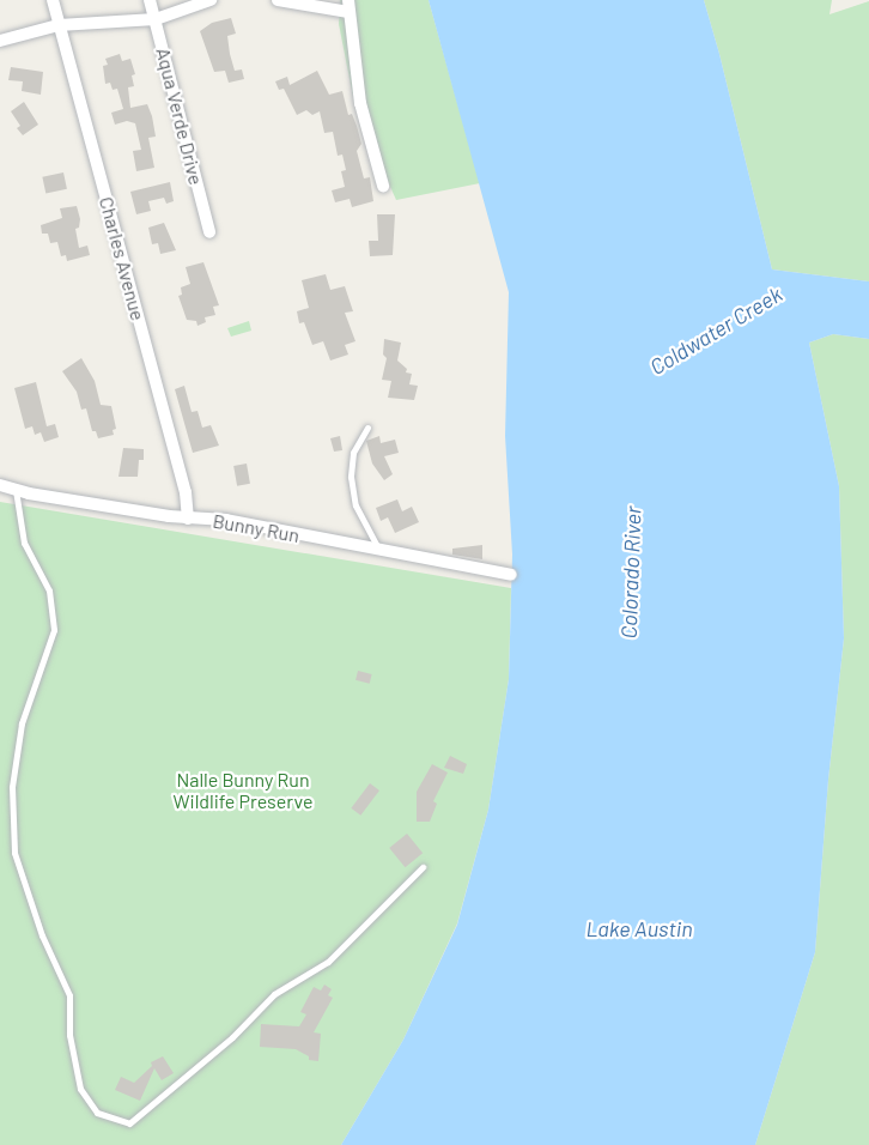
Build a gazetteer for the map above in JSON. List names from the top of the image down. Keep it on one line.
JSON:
{"streets":{"street":["Aqua Verde Drive","Charles Avenue","Bunny Run"]},"crossings":[["Charles Avenue","Bunny Run"]],"water":["Coldwater Creek","Colorado River","Lake Austin"],"parks":["Nalle Bunny Run Wildlife Preserve"]}
